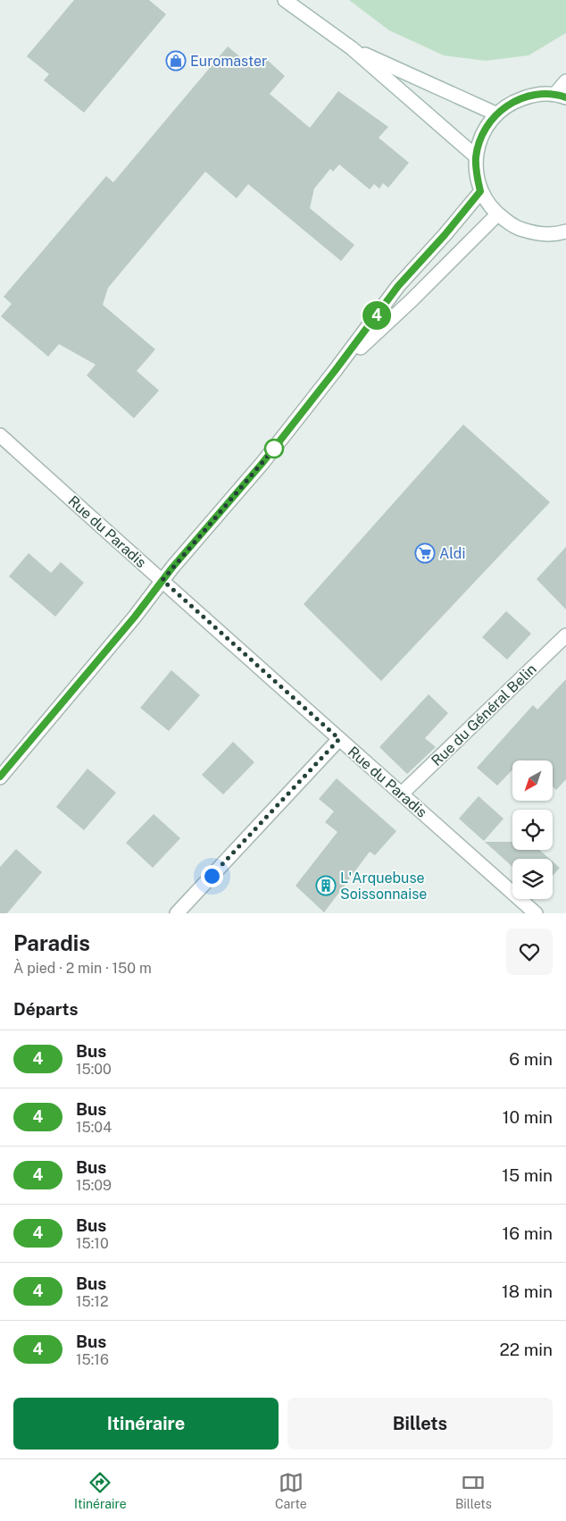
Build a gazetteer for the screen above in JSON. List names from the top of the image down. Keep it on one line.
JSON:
{"streets":{"street":["Rue du Paradis","Rue du Général Belin"]},"crossings":[["Rue du Paradis","Rue du Général Belin"]],"places":{"shop":["Euromaster"],"supermarket":["Aldi"],"building":["L'Arquebuse Soissonnaise"]},"lines":["bus line 4"],"north":"bottom left","page":{"on_map":"4","heading":[["Paradis","À pied · 2 min · 150 m"],"Départs"],"list":[{"mark":"4","name":"Bus","note":"15:00","value":"6 min"},{"mark":"4","name":"Bus","note":"15:04","value":"10 min"},{"mark":"4","name":"Bus","note":"15:09","value":"15 min"},{"mark":"4","name":"Bus","note":"15:10","value":"16 min"},{"mark":"4","name":"Bus","note":"15:12","value":"18 min"},{"mark":"4","name":"Bus","note":"15:16","value":"22 min"}],"buttons":["Itinéraire","Billets"],"tabs":["Itinéraire","Carte","Billets"]}}
